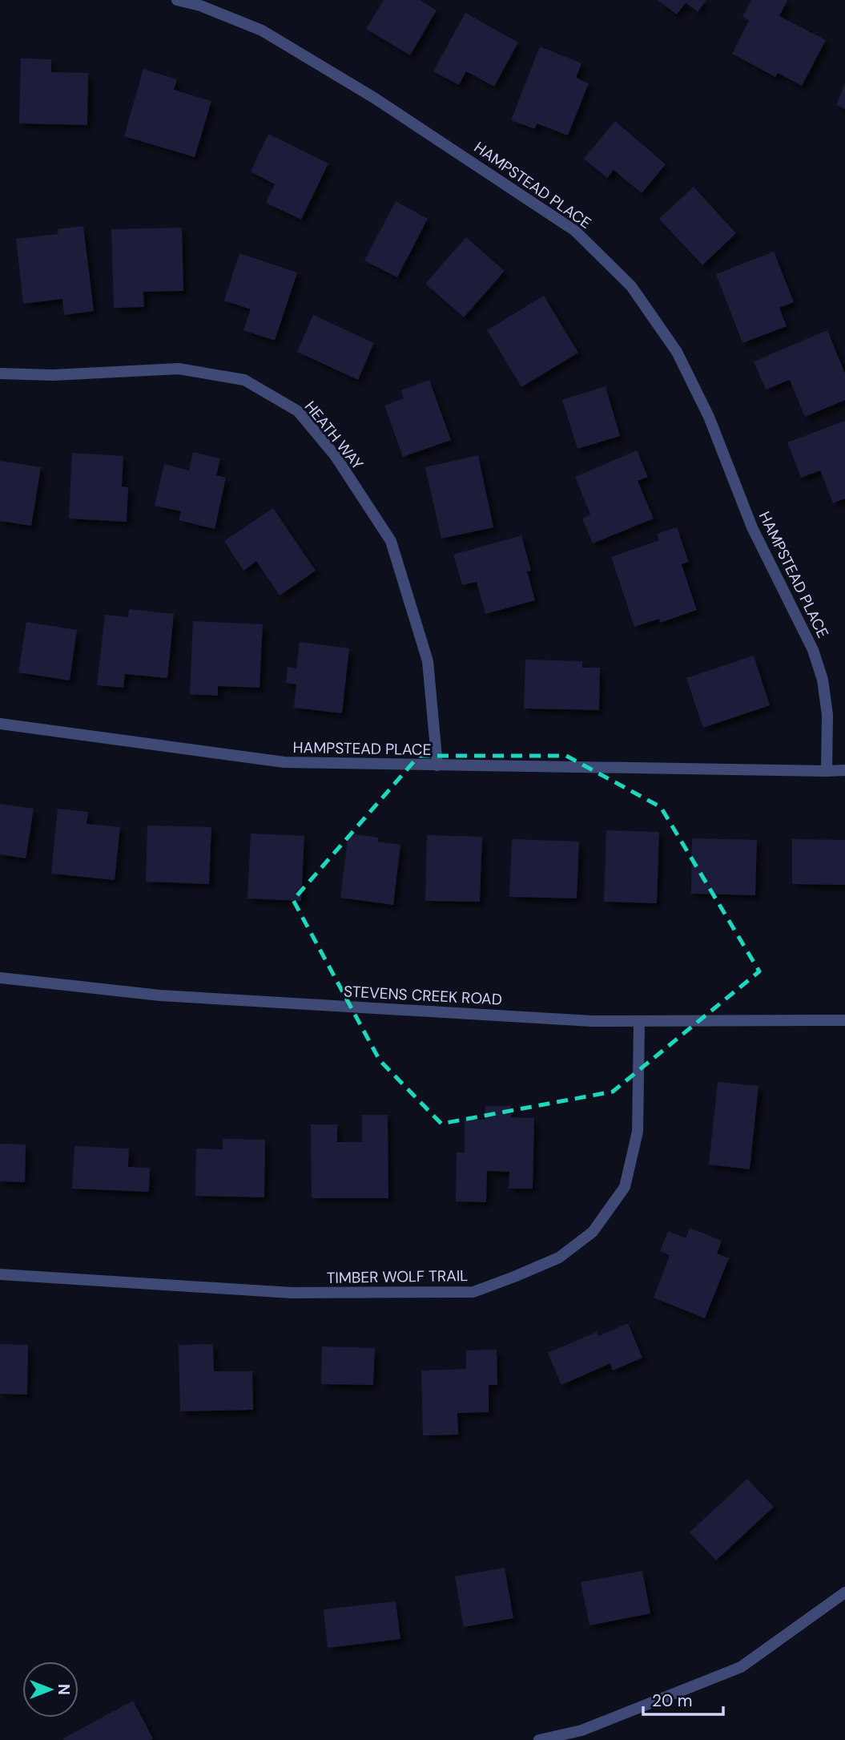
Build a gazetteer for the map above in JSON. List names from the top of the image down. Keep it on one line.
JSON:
{"streets":{"street":["HAMPSTEAD PLACE","HEATH WAY","STEVENS CREEK ROAD","TIMBER WOLF TRAIL"]},"crossings":[["HAMPSTEAD PLACE","HEATH WAY"],["STEVENS CREEK ROAD","TIMBER WOLF TRAIL"]],"scale_bar":"20 m","north":"right"}
